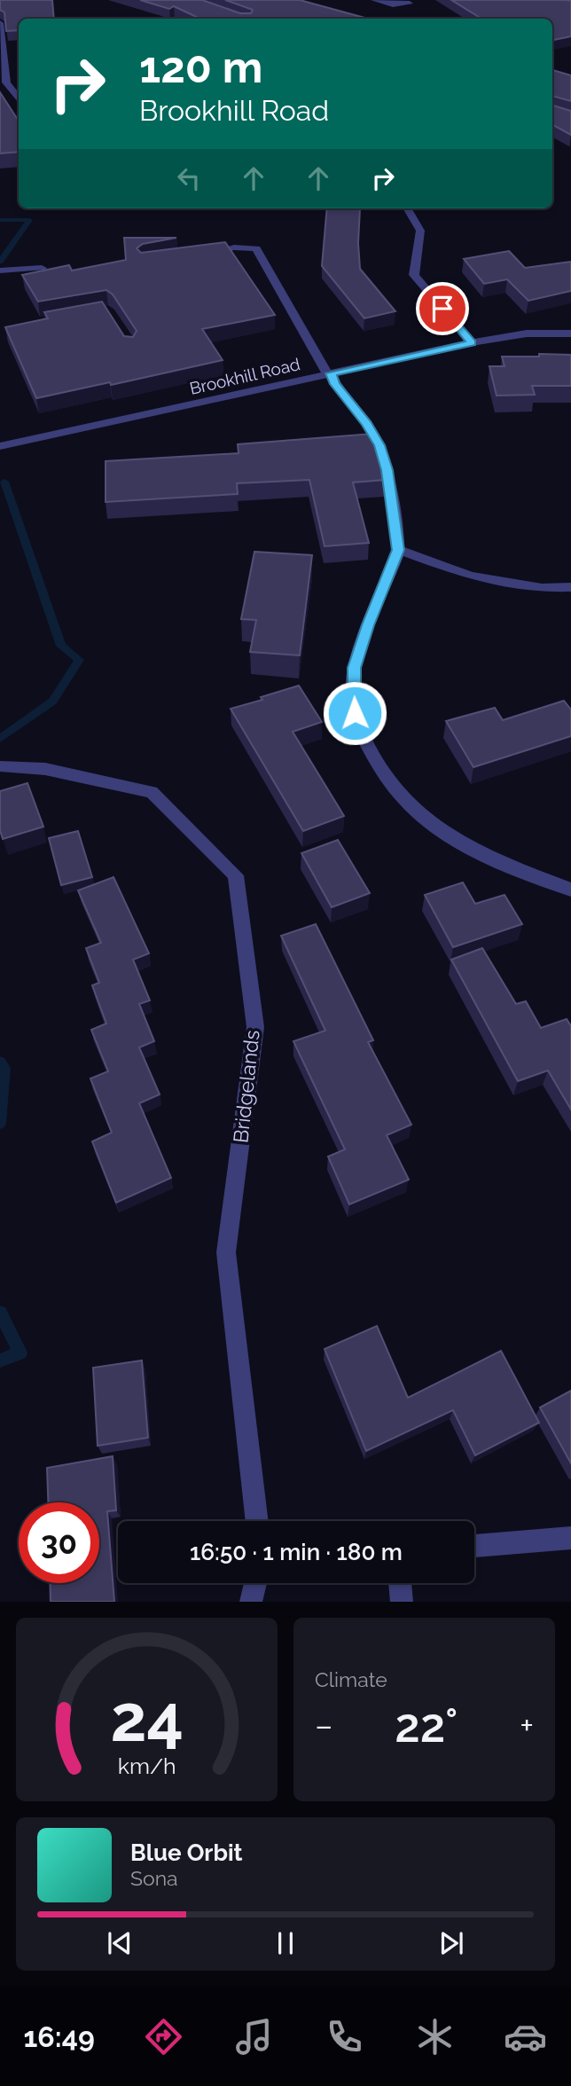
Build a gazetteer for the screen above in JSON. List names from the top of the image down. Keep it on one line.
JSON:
{"streets":{"street":["Brookhill Road","Bridgelands"]},"page":{"turn":["120 m","Brookhill Road"],"limit":"30","trip":"16:50 · 1 min · 180 m","tile":"Climate","heat":["−","22°","+"],"song":["Blue Orbit","Sona"],"tabs":"16:49","gauge":["24","km/h"]}}
